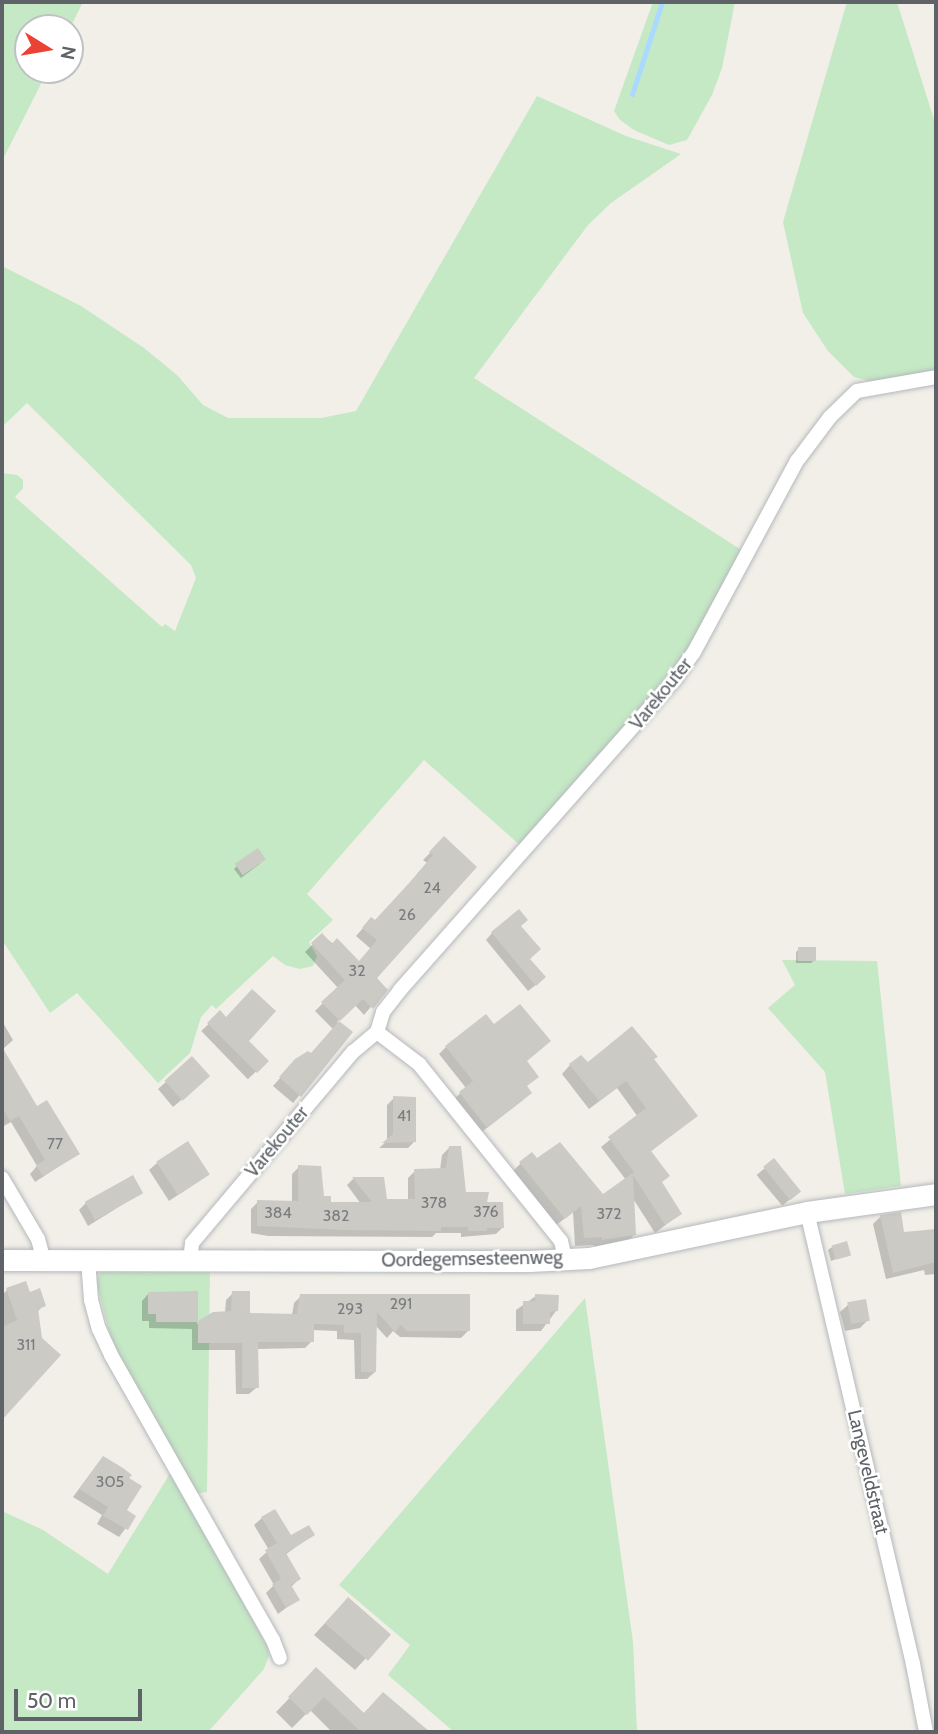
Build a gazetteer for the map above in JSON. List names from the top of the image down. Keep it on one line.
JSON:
{"streets":{"street":["Varekouter","Oordegemsesteenweg","Langeveldstraat"]},"crossings":[["Varekouter","Oordegemsesteenweg"],["Oordegemsesteenweg","Langeveldstraat"]],"house_numbers":["24","26","32","41","77","378","376","384","372","382","291","293","311","305"],"scale_bar":"50 m","north":"right"}
